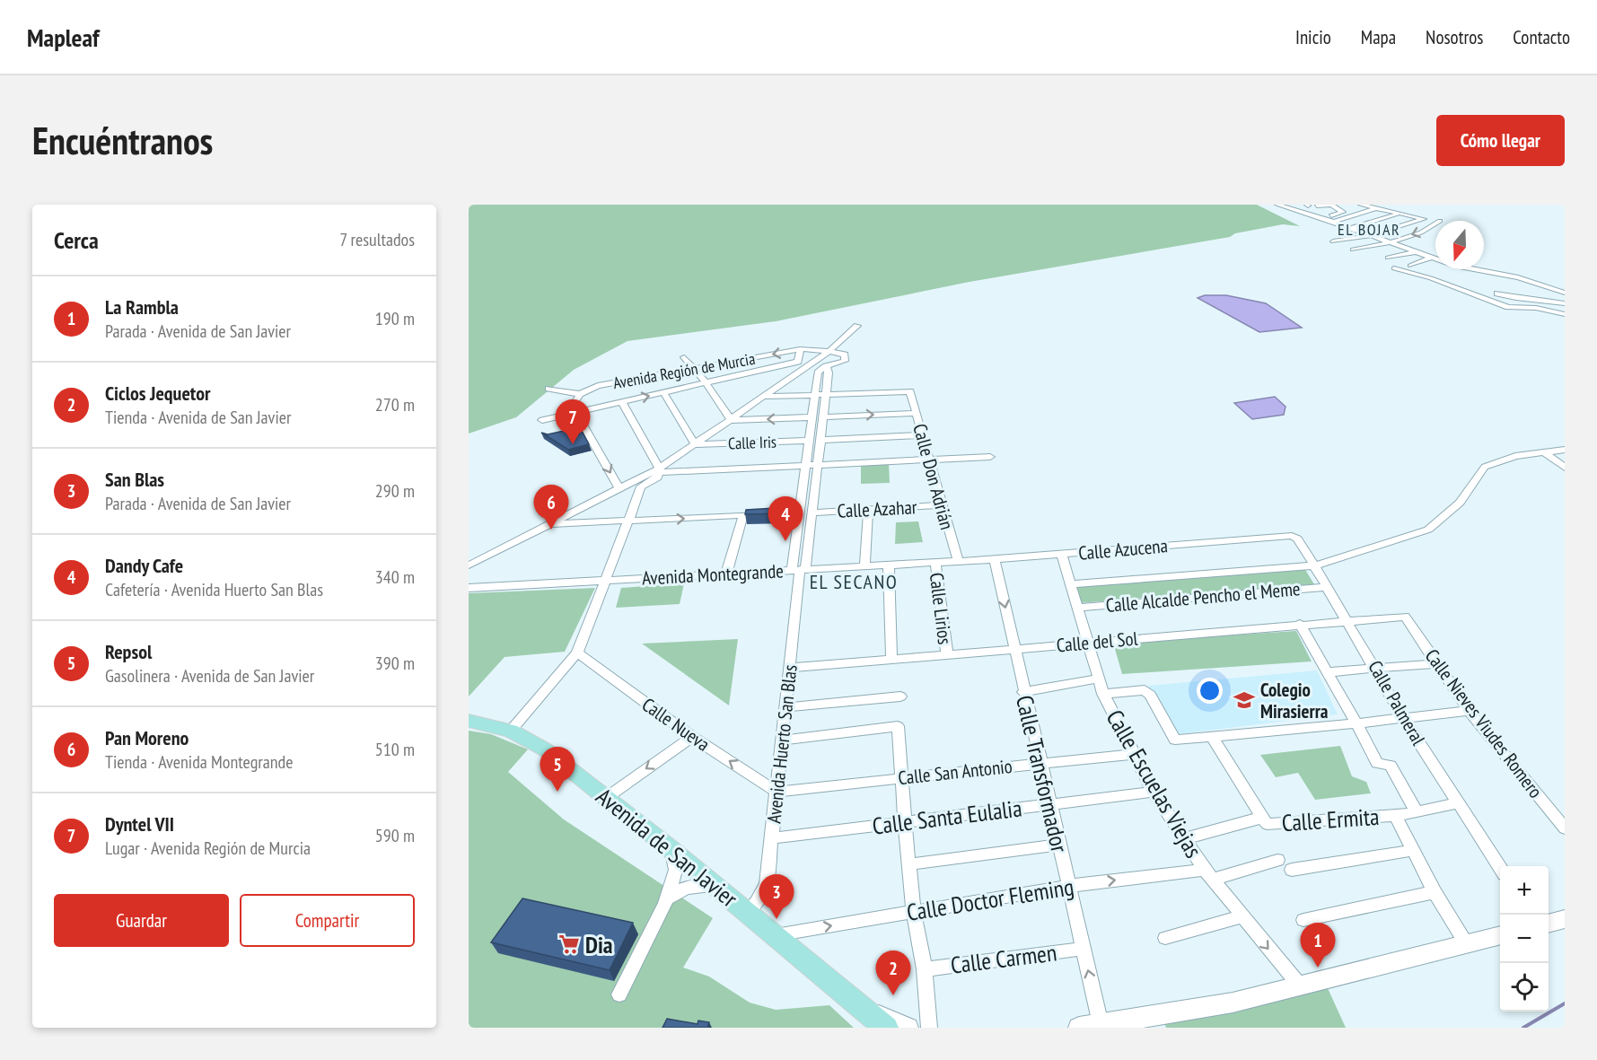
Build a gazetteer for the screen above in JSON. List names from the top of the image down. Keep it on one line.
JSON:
{"streets":{"main road":["Avenida de San Javier"],"street":["Avenida Región de Murcia","Calle Iris","Calle Don Adrián","Calle Azahar","Calle Azucena","Avenida Montegrande","Calle Alcalde Pencho el Meme","Calle Lirios","Calle del Sol","Calle Palmeral","Calle Nieves Viudes Romero","Calle Nueva","Avenida Huerto San Blas","Calle San Antonio","Calle Transformador","Calle Escuelas Viejas","Calle Santa Eulalia","Calle Ermita","Calle Doctor Fleming","Calle Carmen"]},"crossings":[["Calle Iris","Avenida Huerto San Blas"],["Calle Don Adrián","Calle Azahar"],["Calle Don Adrián","Calle Azucena"],["Calle Don Adrián","Avenida Montegrande"],["Calle Don Adrián","Avenida Huerto San Blas"],["Calle Azahar","Avenida Huerto San Blas"],["Calle Azucena","Avenida Montegrande"],["Calle Azucena","Calle Palmeral"],["Calle Azucena","Calle Transformador"],["Calle Azucena","Calle Escuelas Viejas"],["Avenida Montegrande","Calle Lirios"],["Avenida Montegrande","Avenida Huerto San Blas"],["Calle Alcalde Pencho el Meme","Calle Palmeral"],["Calle Alcalde Pencho el Meme","Calle Escuelas Viejas"],["Calle Lirios","Calle del Sol"],["Calle del Sol","Calle Palmeral"],["Calle del Sol","Calle Nieves Viudes Romero"],["Calle del Sol","Avenida Huerto San Blas"],["Calle del Sol","Calle Transformador"],["Calle del Sol","Calle Escuelas Viejas"],["Calle Palmeral","Calle Ermita"],["Calle Nueva","Avenida Huerto San Blas"],["Calle Nueva","Calle San Antonio"],["Avenida Huerto San Blas","Calle San Antonio"],["Avenida Huerto San Blas","Calle Santa Eulalia"],["Avenida Huerto San Blas","Avenida de San Javier"],["Calle San Antonio","Calle Transformador"],["Calle San Antonio","Calle Escuelas Viejas"],["Calle Transformador","Calle Santa Eulalia"],["Calle Transformador","Calle Doctor Fleming"],["Calle Transformador","Calle Carmen"],["Calle Escuelas Viejas","Calle Santa Eulalia"],["Calle Escuelas Viejas","Calle Ermita"],["Calle Escuelas Viejas","Calle Doctor Fleming"],["Avenida de San Javier","Calle Doctor Fleming"]],"one_way":["Calle Nueva","Calle Doctor Fleming"],"districts":["EL BOJAR","EL SECANO"],"places":{"school or university":["Colegio Mirasierra"],"supermarket":["Dia"]},"north":"bottom","page":{"header":"Mapleaf","nav":["Inicio","Mapa","Nosotros","Contacto"],"buttons":["Cómo llegar",["Guardar","Compartir"]],"title":"Encuéntranos","heading":["Cerca","7 resultados"],"list":[{"mark":"1","name":"La Rambla","note":"Parada · Avenida de San Javier","value":"190 m"},{"mark":"2","name":"Ciclos Jequetor","note":"Tienda · Avenida de San Javier","value":"270 m"},{"mark":"3","name":"San Blas","note":"Parada · Avenida de San Javier","value":"290 m"},{"mark":"4","name":"Dandy Cafe","note":"Cafetería · Avenida Huerto San Blas","value":"340 m"},{"mark":"5","name":"Repsol","note":"Gasolinera · Avenida de San Javier","value":"390 m"},{"mark":"6","name":"Pan Moreno","note":"Tienda · Avenida Montegrande","value":"510 m"},{"mark":"7","name":"Dyntel VII","note":"Lugar · Avenida Región de Murcia","value":"590 m"}],"pins":["7","6","4","5","3","1","2"],"map_buttons":["+","−"]}}
